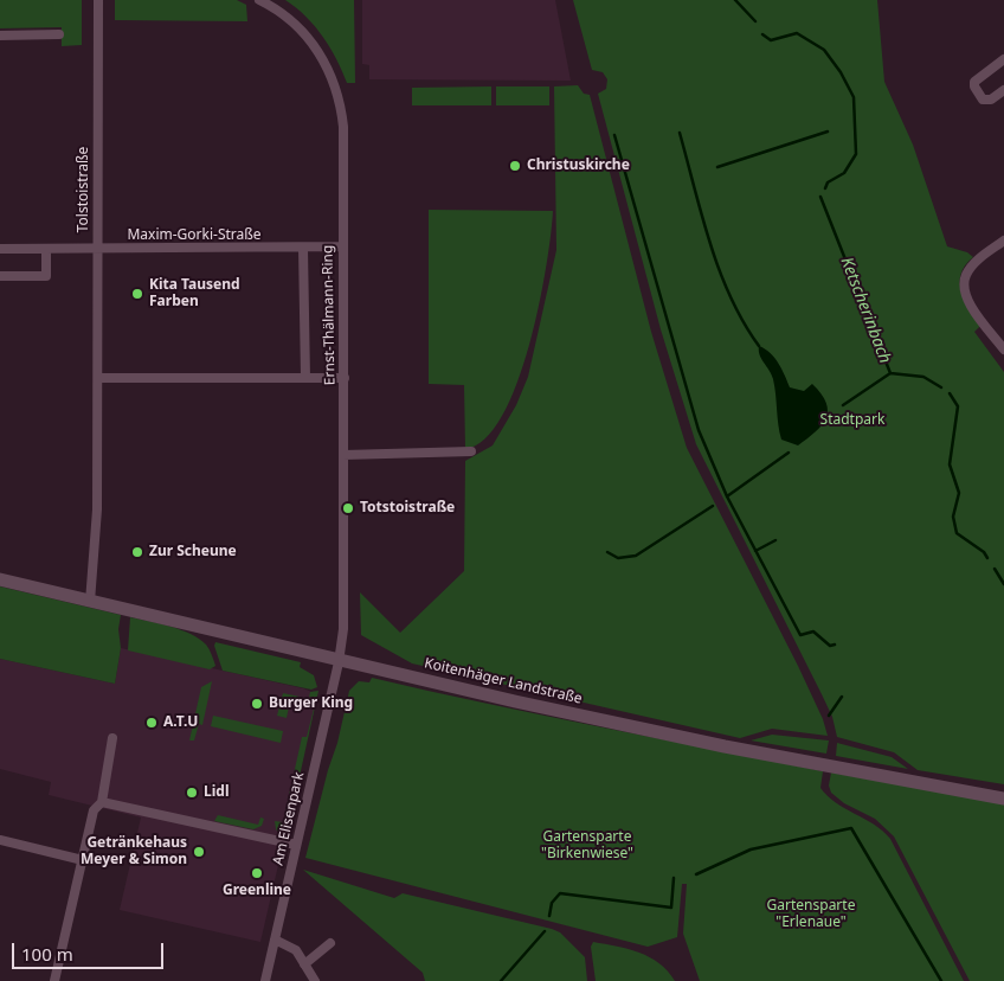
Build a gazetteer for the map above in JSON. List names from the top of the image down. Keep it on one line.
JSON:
{"streets":{"main road":["Koitenhäger Landstraße"],"street":["Tolstoistraße","Maxim-Gorki-Straße","Ernst-Thälmann-Ring","Am Elisenpark"]},"crossings":[["Tolstoistraße","Maxim-Gorki-Straße"],["Tolstoistraße","Koitenhäger Landstraße"],["Maxim-Gorki-Straße","Ernst-Thälmann-Ring"],["Ernst-Thälmann-Ring","Koitenhäger Landstraße"],["Ernst-Thälmann-Ring","Am Elisenpark"],["Koitenhäger Landstraße","Am Elisenpark"]],"water":["Ketscherinbach"],"parks":["Stadtpark","Gartensparte \"Birkenwiese\"","Gartensparte \"Erlenaue\""],"places":["Christuskirche","Kita Tausend Farben","Totstoistraße","Zur Scheune","Burger King","A.T.U","Lidl","Getränkehaus Meyer & Simon","Greenline"],"scale_bar":"100 m"}
